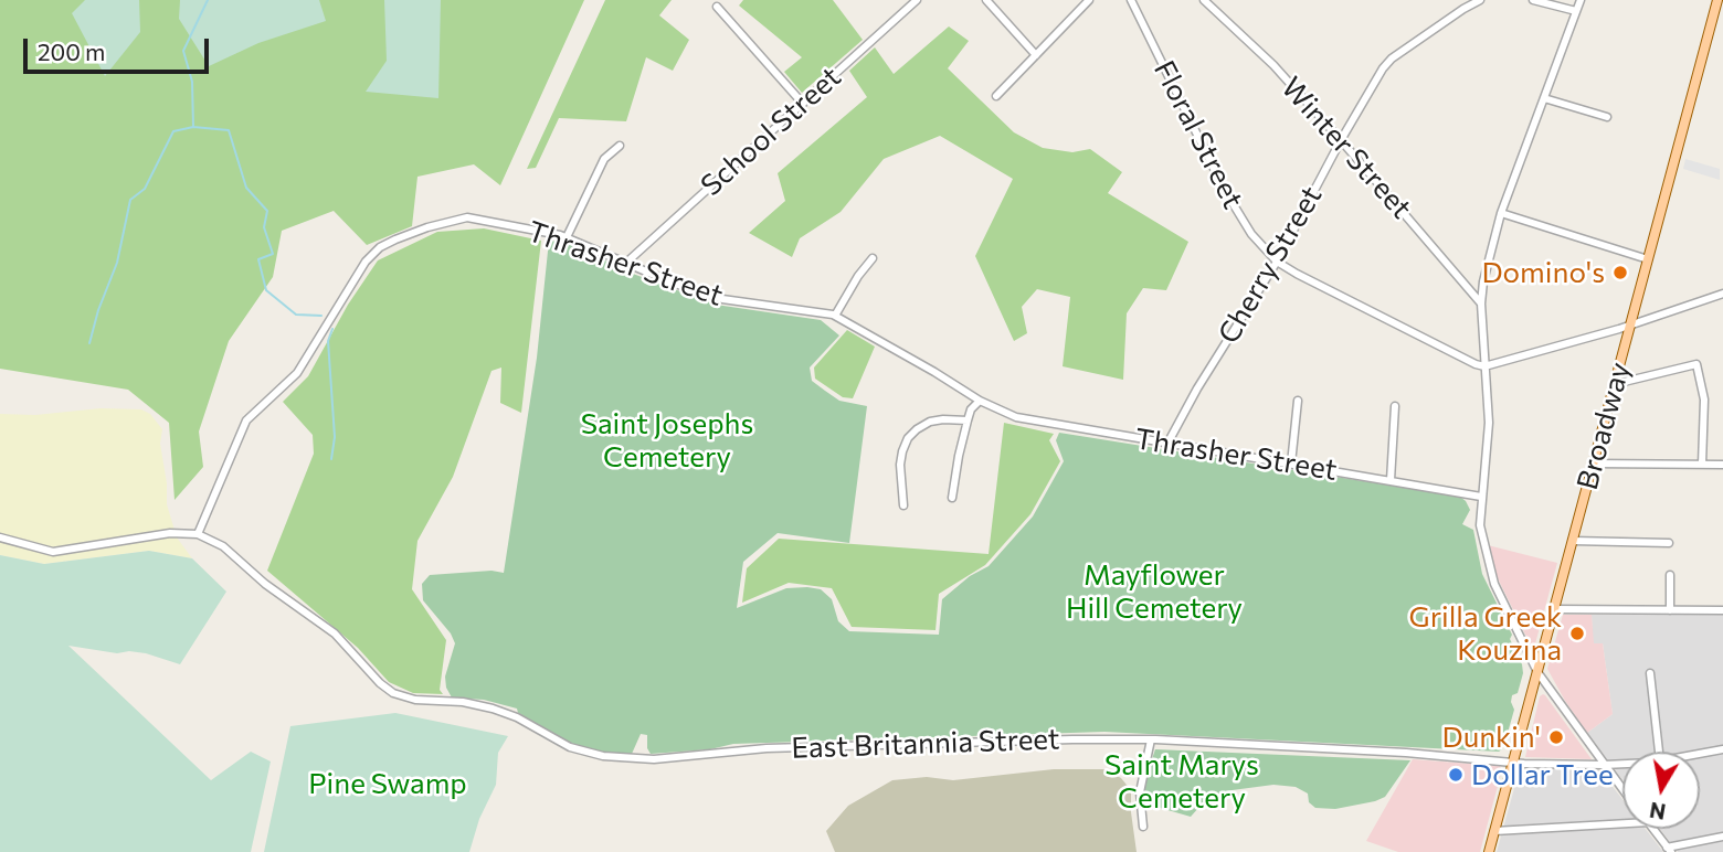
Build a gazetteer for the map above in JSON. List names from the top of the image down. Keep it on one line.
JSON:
{"streets":{"main road":["Broadway"],"street":["School Street","Floral Street","Winter Street","Thrasher Street","Cherry Street","East Britannia Street"]},"crossings":[["School Street","Thrasher Street"],["Floral Street","Cherry Street"],["Winter Street","Cherry Street"],["Thrasher Street","Cherry Street"],["Thrasher Street","East Britannia Street"],["Broadway","East Britannia Street"]],"parks":["Saint Josephs Cemetery","Mayflower Hill Cemetery","Saint Marys Cemetery","Pine Swamp"],"places":["Domino's","Grilla Greek Kouzina","Dunkin'","Dollar Tree"],"scale_bar":"200 m","north":"bottom"}
